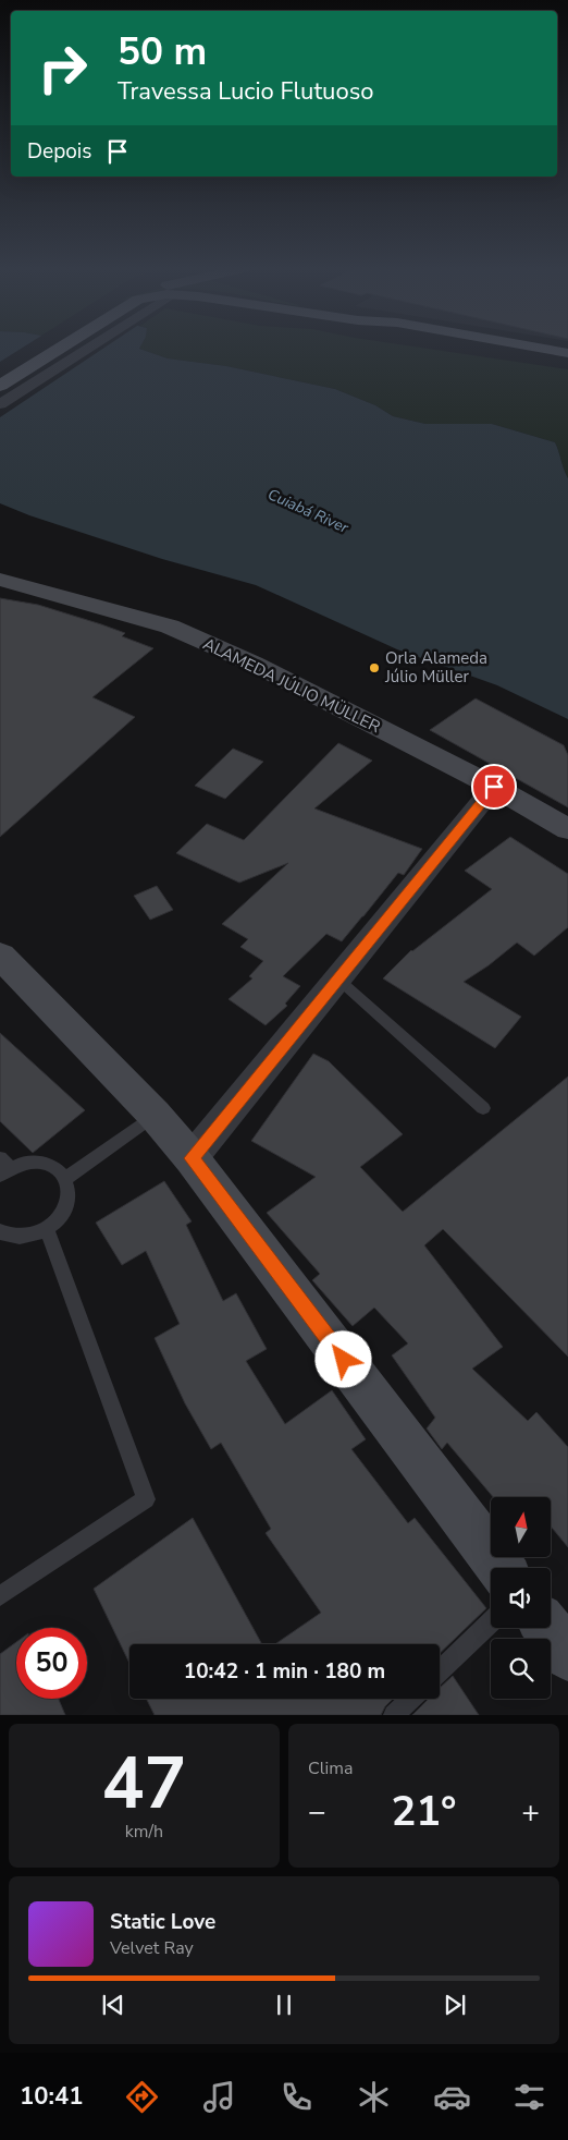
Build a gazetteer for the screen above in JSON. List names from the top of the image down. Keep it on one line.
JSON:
{"streets":{"main road":["ALAMEDA JÚLIO MÜLLER"]},"water":["Cuiabá River"],"places":["Orla Alameda Júlio Müller"],"north":"top","page":{"turn":["50 m","Travessa Lucio Flutuoso"],"then":"Depois","limit":"50","trip":"10:42 · 1 min · 180 m","tile":[["47","km/h"],"Clima"],"heat":["−","21°","+"],"song":["Static Love","Velvet Ray"],"tabs":"10:41"}}
